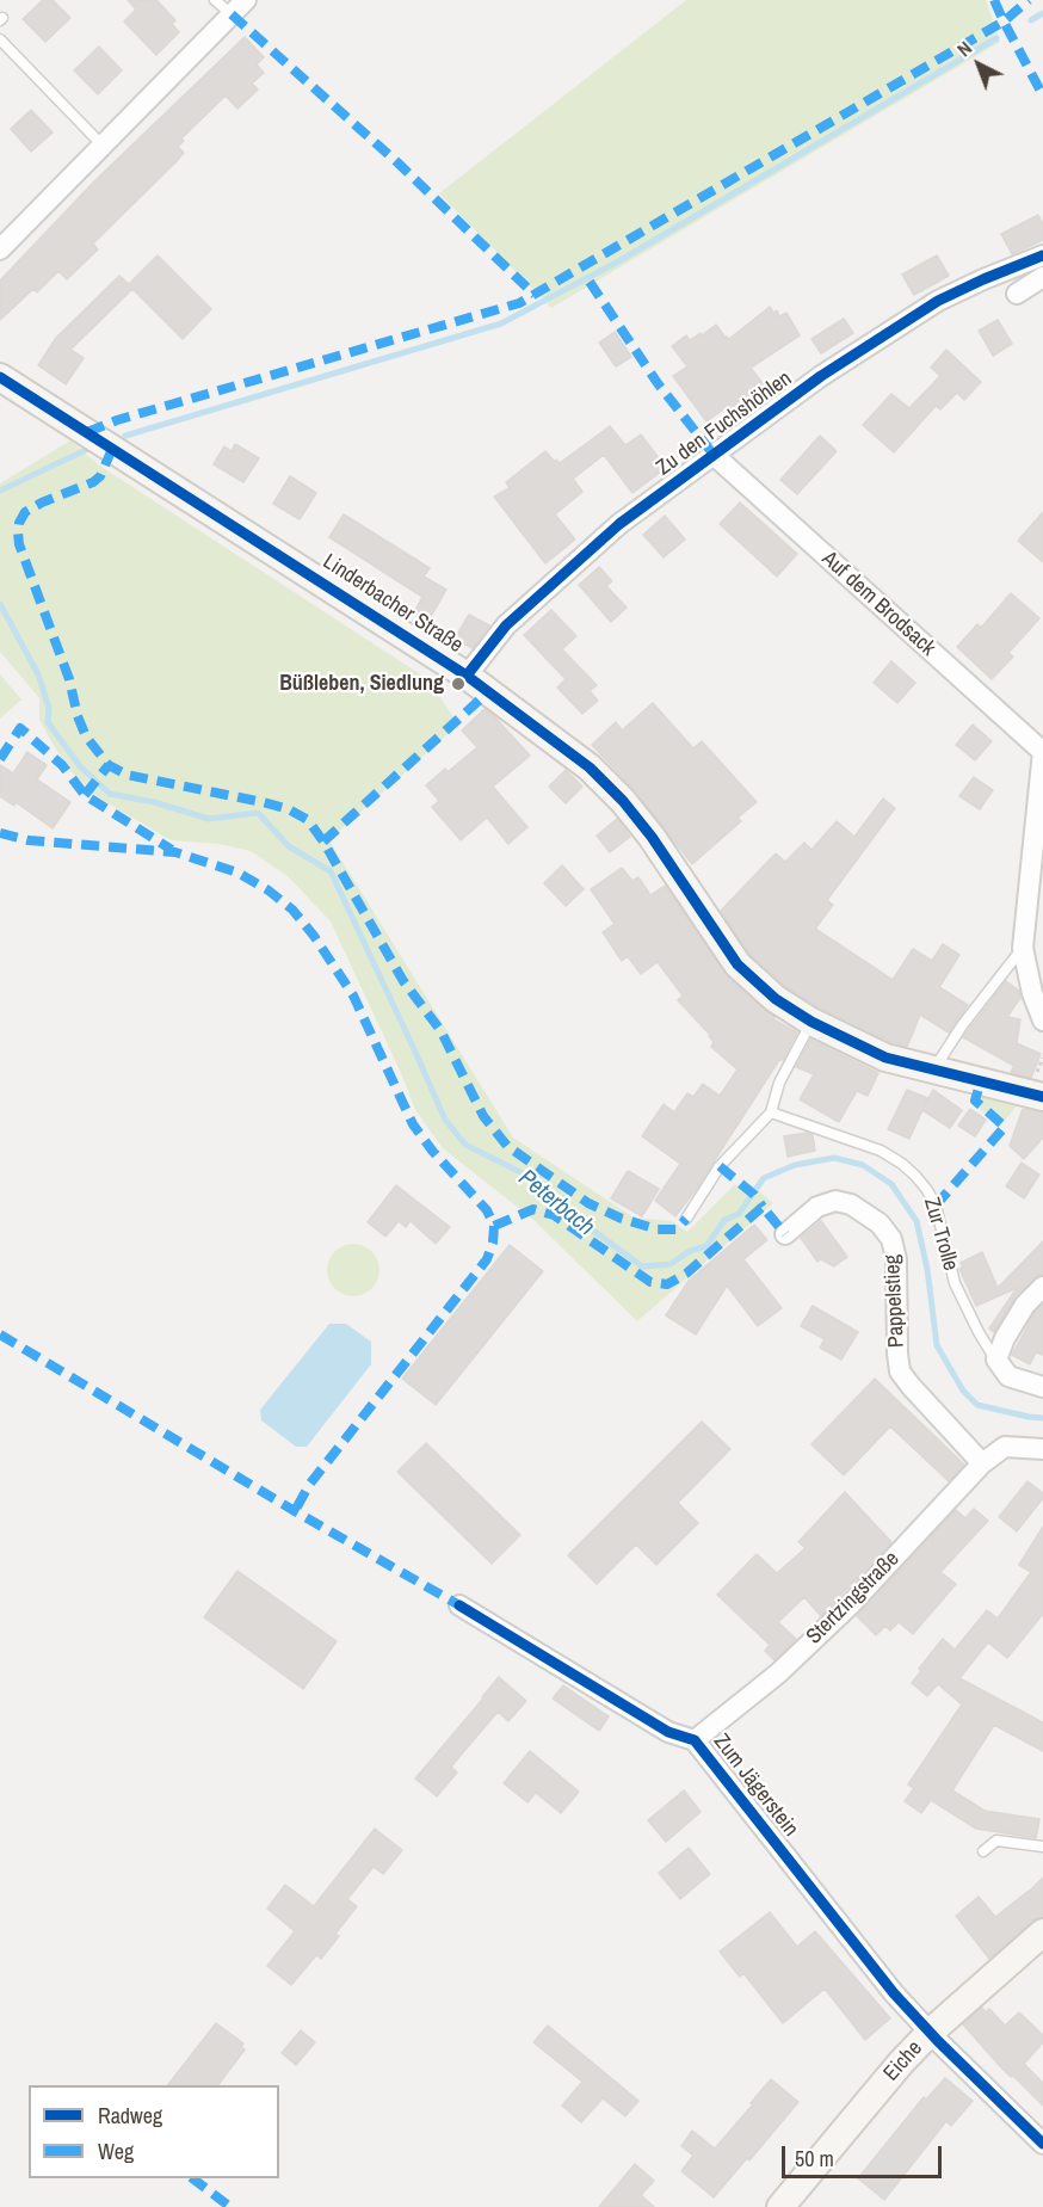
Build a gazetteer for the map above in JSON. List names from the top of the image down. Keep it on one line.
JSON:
{"streets":{"street":["Zu den Fuchshöhlen","Linderbacher Straße","Auf dem Brodsack","Zur Trolle","Pappelstieg","Stertzingstraße","Zum Jägerstein","Eiche"]},"crossings":[["Zu den Fuchshöhlen","Linderbacher Straße"],["Zu den Fuchshöhlen","Auf dem Brodsack"],["Pappelstieg","Stertzingstraße"],["Stertzingstraße","Zum Jägerstein"],["Zum Jägerstein","Eiche"]],"water":["Peterbach"],"places":["Büßleben, Siedlung"],"legend":["Radweg","Weg"],"scale_bar":"50 m","north":"top left"}
